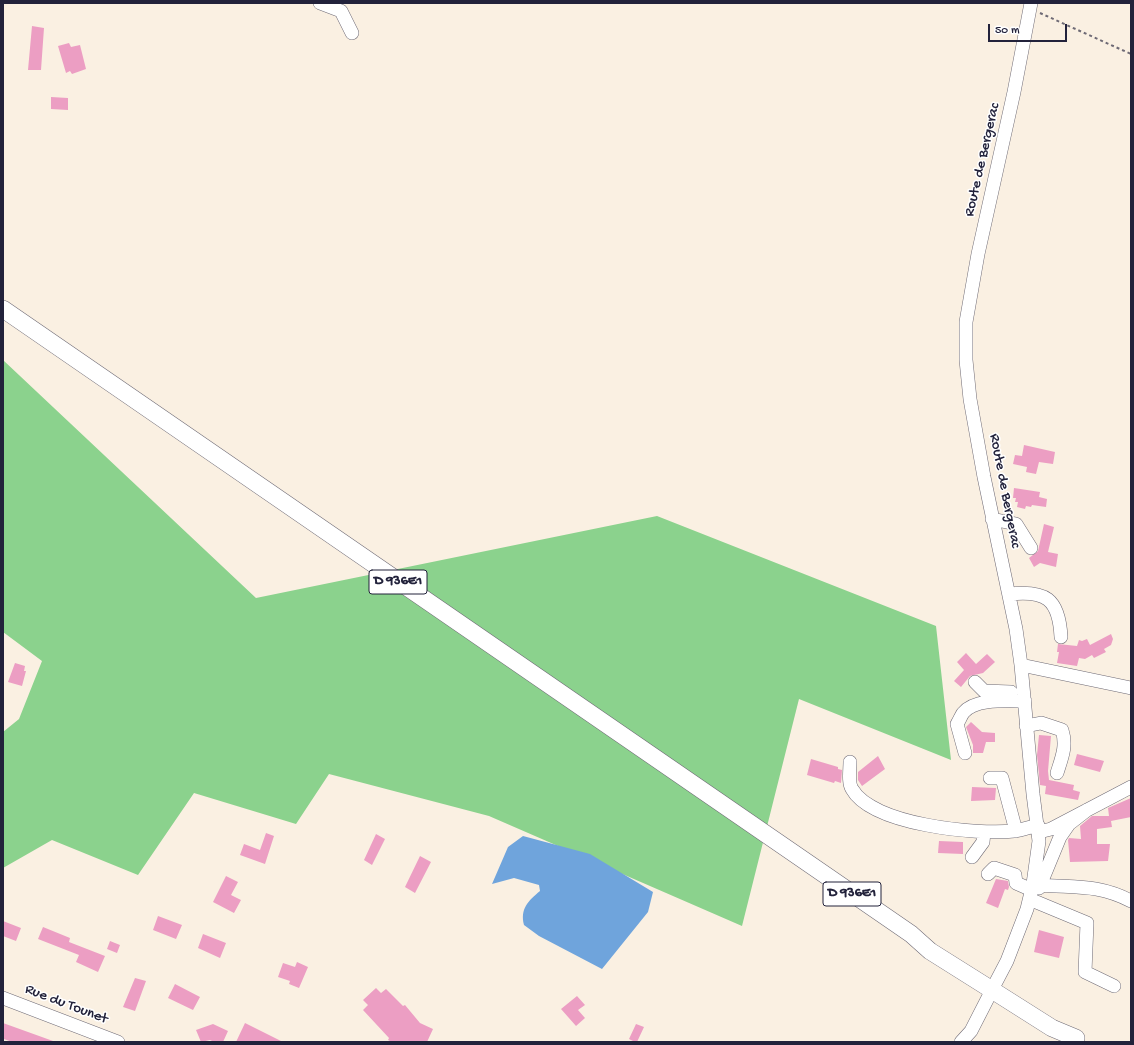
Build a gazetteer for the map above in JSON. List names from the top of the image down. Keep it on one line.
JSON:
{"streets":{"main road":["D 936E1"],"street":["Route de Bergerac","Rue du Tounet"]},"crossings":[["Route de Bergerac","D 936E1"]],"scale_bar":"50 m"}
